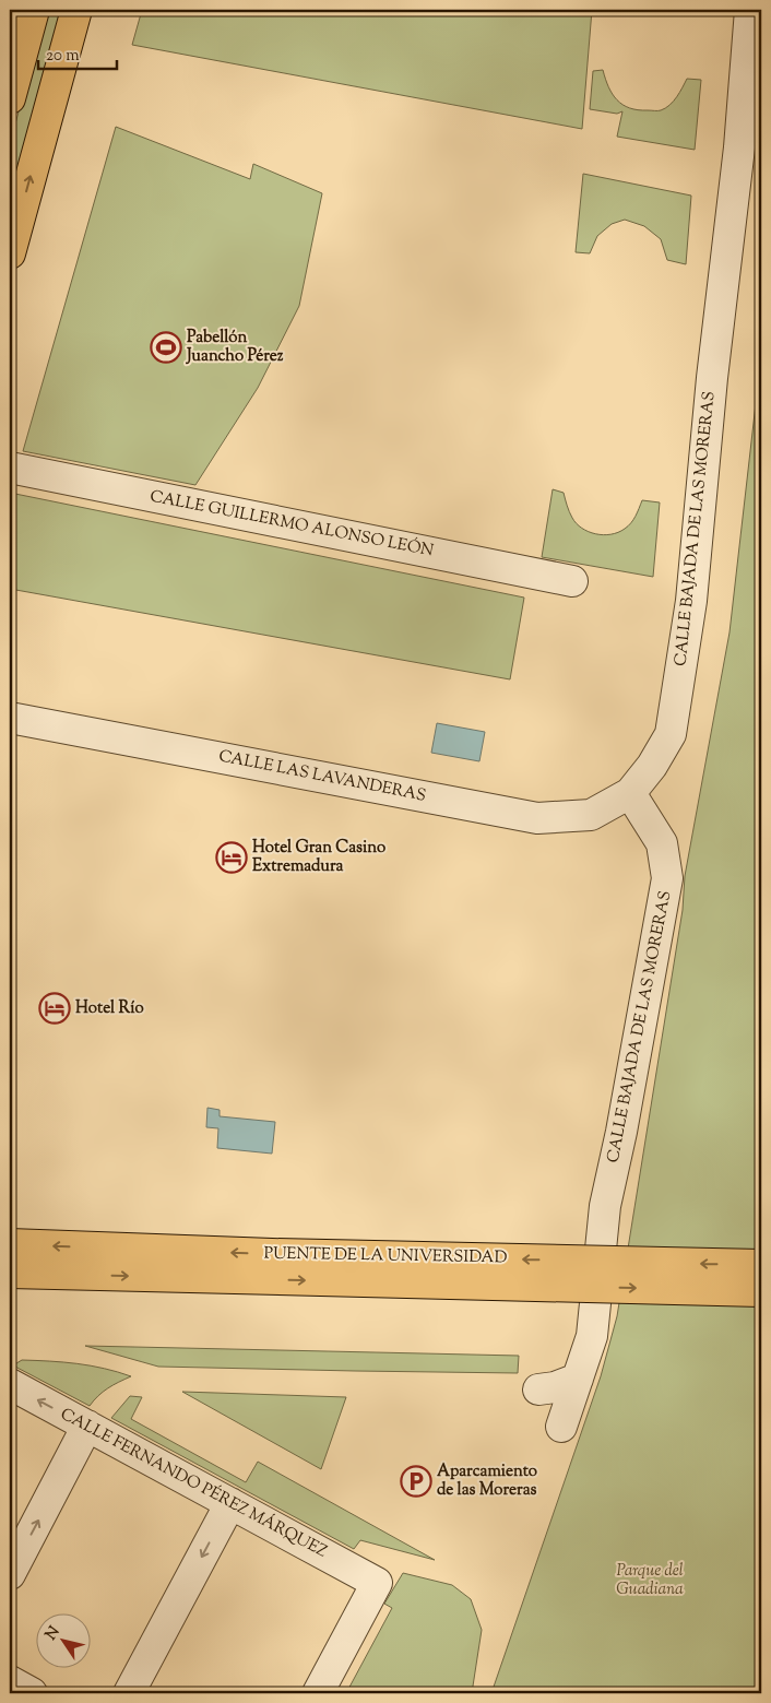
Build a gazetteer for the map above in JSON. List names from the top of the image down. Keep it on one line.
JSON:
{"streets":{"highway":["PUENTE DE LA UNIVERSIDAD"],"street":["CALLE GUILLERMO ALONSO LEÓN","CALLE BAJADA DE LAS MORERAS","CALLE LAS LAVANDERAS","CALLE FERNANDO PÉREZ MÁRQUEZ"]},"crossings":[["CALLE BAJADA DE LAS MORERAS","CALLE LAS LAVANDERAS"]],"parks":["Parque del Guadiana"],"places":{"sports":["Pabellón Juancho Pérez"],"hotel":["Hotel Gran Casino Extremadura","Hotel Río"],"parking":["Aparcamiento de las Moreras"]},"scale_bar":"20 m","north":"top left"}
